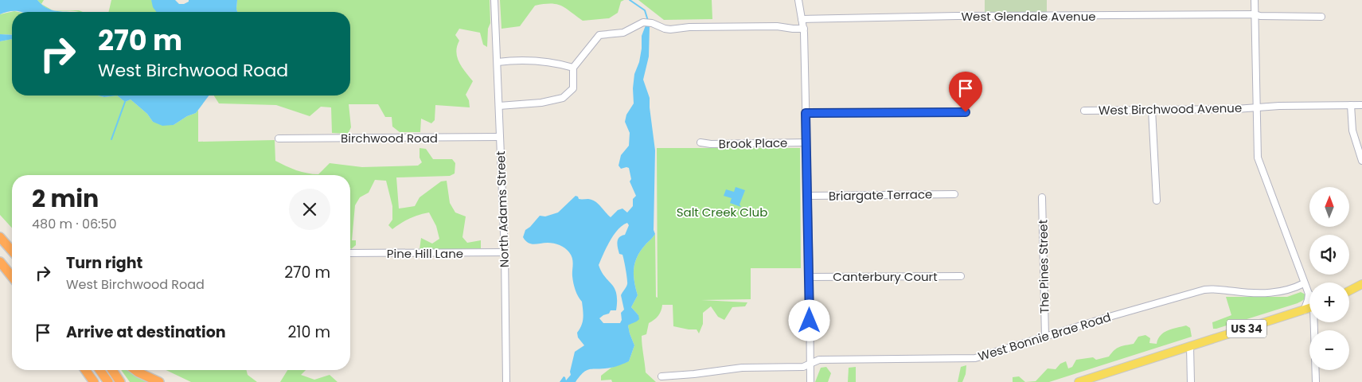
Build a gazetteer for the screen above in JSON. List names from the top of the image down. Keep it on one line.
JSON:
{"streets":{"main road":["US 34"],"street":["West Glendale Avenue","West Birchwood Avenue","Birchwood Road","Brook Place","Briargate Terrace","North Adams Street","Pine Hill Lane","The Pines Street","Canterbury Court","West Bonnie Brae Road"]},"crossings":[["Birchwood Road","North Adams Street"],["North Adams Street","Pine Hill Lane"],["The Pines Street","West Bonnie Brae Road"]],"parks":["Salt Creek Club"],"north":"top","page":{"turn":["270 m","West Birchwood Road"],"heading":["2 min","480 m · 06:50"],"map_buttons":["+","−"],"list":[{"name":"Turn right","note":"West Birchwood Road","value":"270 m"},{"name":"Arrive at destination","value":"210 m"}]}}
